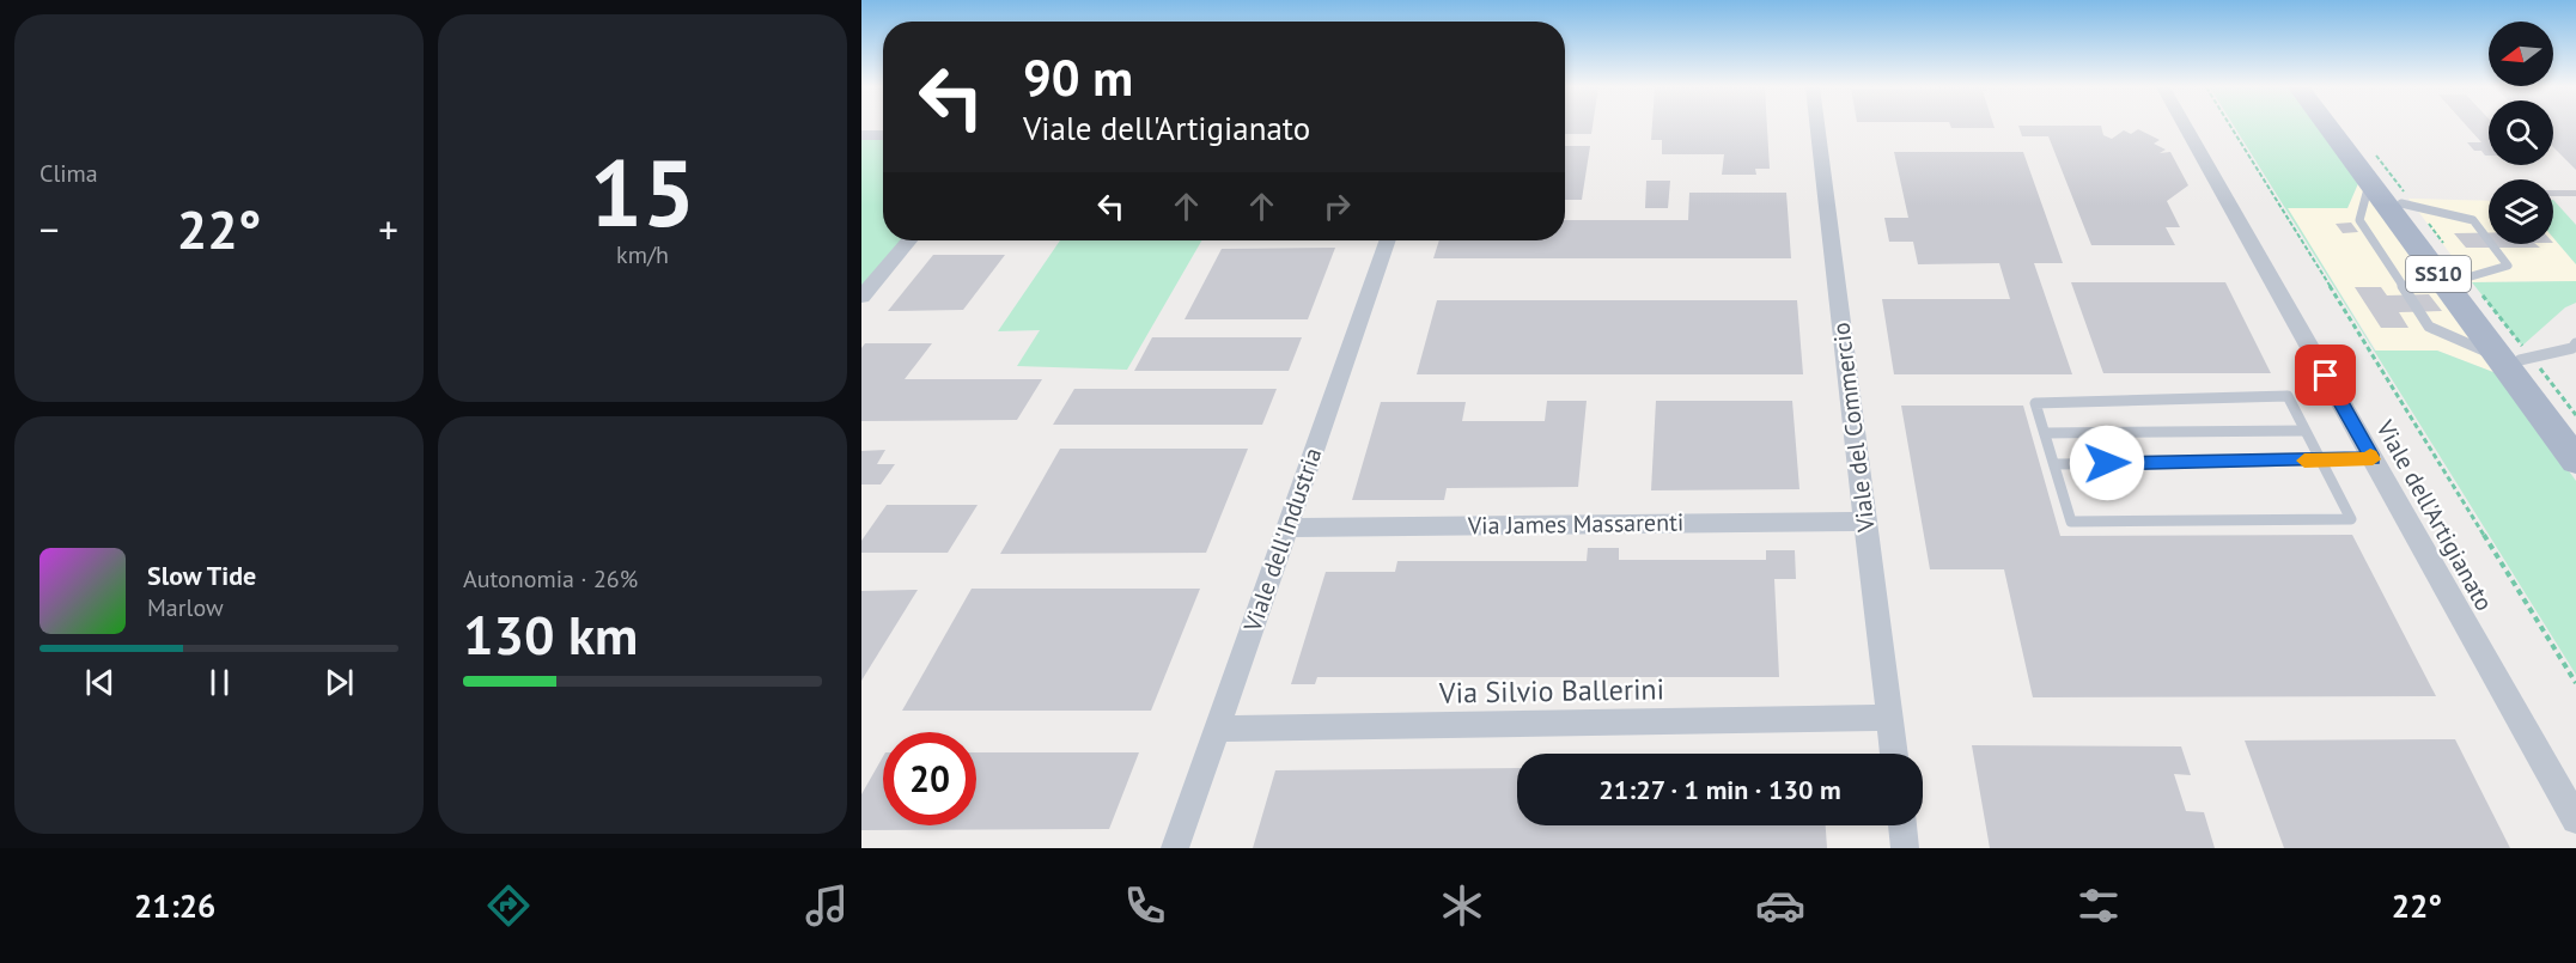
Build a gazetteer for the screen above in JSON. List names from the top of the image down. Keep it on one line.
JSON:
{"streets":{"main road":["SS10"],"street":["Viale del Commercio","Viale dell'Artigianato","Via James Massarenti","Viale dell'Industria","Via Silvio Ballerini"]},"crossings":[["Viale del Commercio","Via James Massarenti"],["Viale del Commercio","Via Silvio Ballerini"],["Via James Massarenti","Viale dell'Industria"],["Viale dell'Industria","Via Silvio Ballerini"]],"north":"left","page":{"tile":["Clima",["15","km/h"],["Autonomia · 26%","130 km"]],"turn":["90 m","Viale dell'Artigianato"],"heat":["−","22°","+"],"song":["Slow Tide","Marlow"],"limit":"20","trip":"21:27 · 1 min · 130 m","tabs":["21:26","22°"]}}
